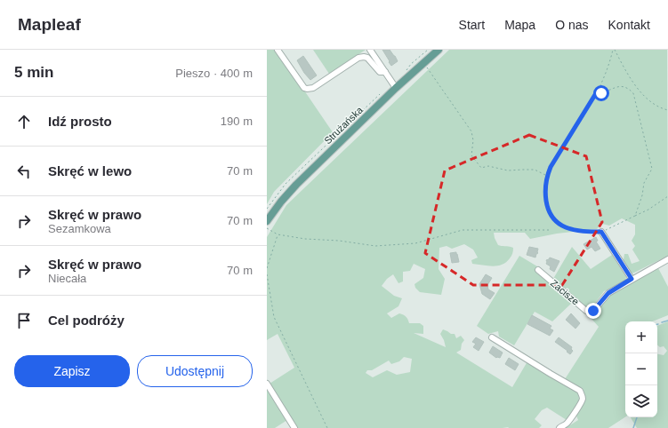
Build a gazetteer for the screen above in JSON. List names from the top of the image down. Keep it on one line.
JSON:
{"streets":{"main road":["Strużańska"],"street":["Zacisze"]},"page":{"header":"Mapleaf","nav":["Start","Mapa","O nas","Kontakt"],"heading":["5 min","Pieszo · 400 m"],"list":[["Idź prosto","190 m"],["Skręć w lewo","70 m"],["Skręć w prawo","Sezamkowa","70 m"],["Skręć w prawo","Niecała","70 m"],"Cel podróży"],"map_buttons":["+","−"],"buttons":["Zapisz","Udostępnij"]}}
